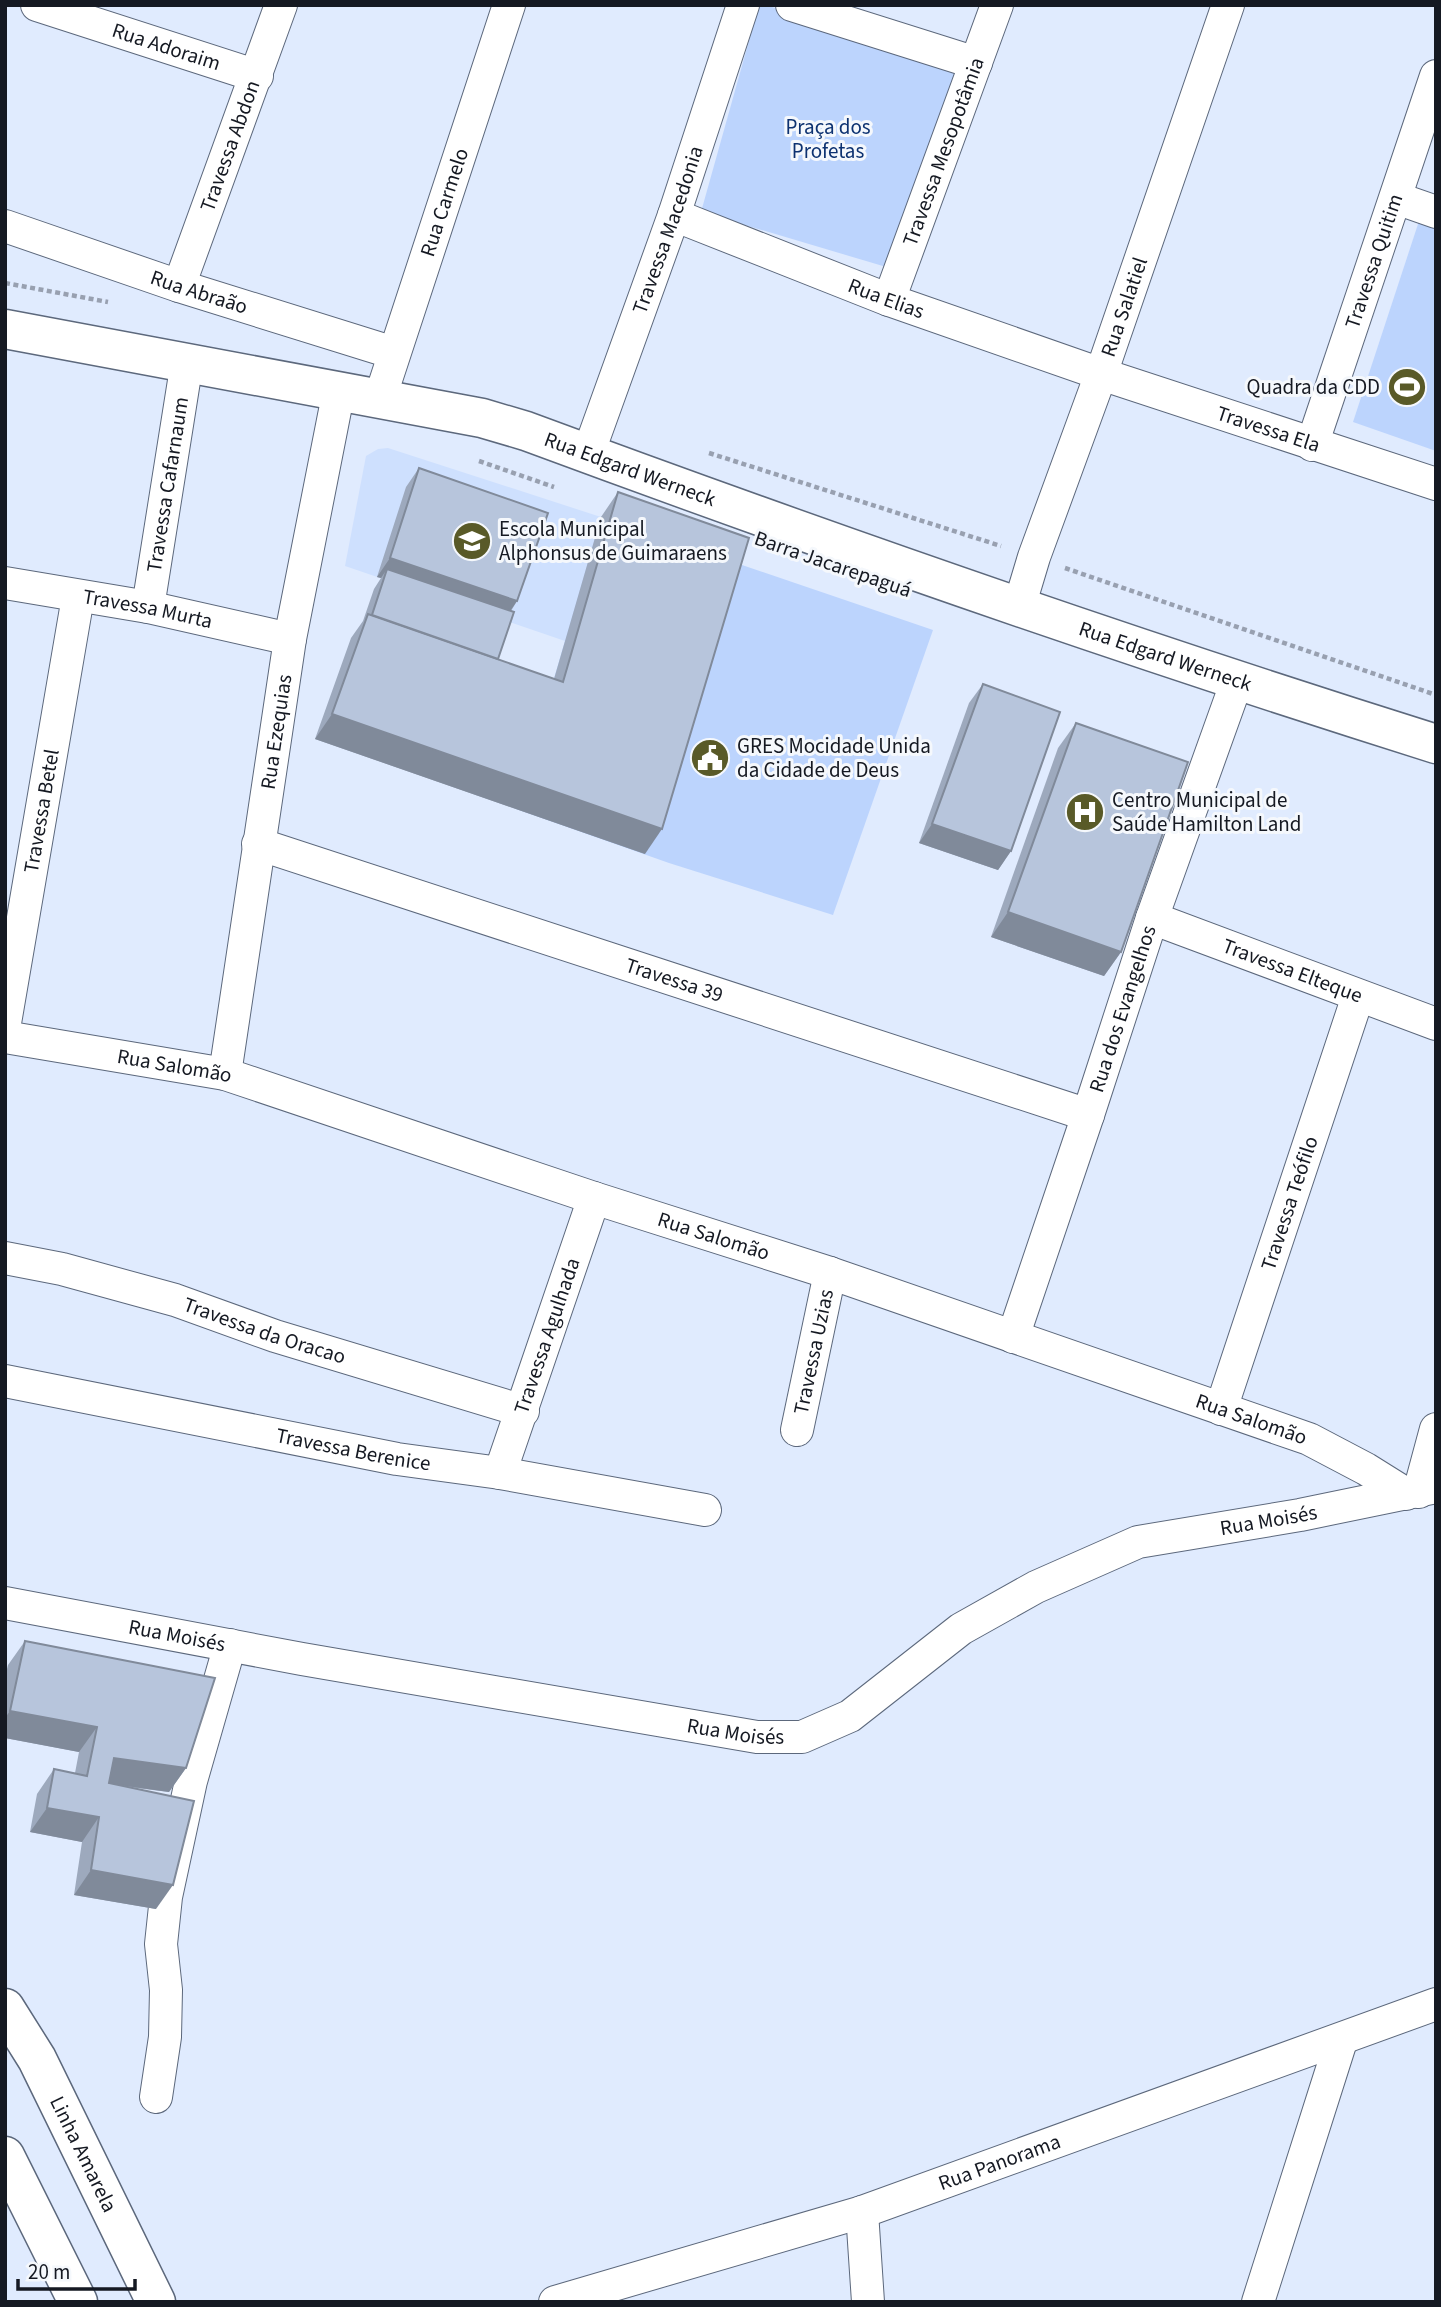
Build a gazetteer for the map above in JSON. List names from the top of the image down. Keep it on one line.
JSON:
{"streets":{"main road":["Rua Edgard Werneck","Linha Amarela"],"street":["Rua Adoraim","Travessa Abdon","Travessa Mesopotâmia","Rua Carmelo","Travessa Macedonia","Travessa Quitim","Rua Abraão","Rua Elias","Rua Salatiel","Travessa Ela","Travessa Cafarnaum","Travessa Murta","Rua Ezequias","Travessa Betel","Travessa Elteque","Travessa 39","Rua dos Evangelhos","Rua Salomão","Travessa Teófilo","Travessa da Oracao","Travessa Agulhada","Travessa Uzias","Travessa Berenice","Rua Moisés","Rua Panorama"]},"crossings":[["Rua Adoraim","Travessa Abdon"],["Travessa Abdon","Rua Abraão"],["Travessa Mesopotâmia","Rua Elias"],["Rua Carmelo","Rua Abraão"],["Rua Carmelo","Rua Edgard Werneck"],["Travessa Macedonia","Rua Elias"],["Travessa Macedonia","Rua Edgard Werneck"],["Travessa Quitim","Travessa Ela"],["Rua Elias","Rua Salatiel"],["Rua Elias","Travessa Ela"],["Rua Salatiel","Travessa Ela"],["Rua Salatiel","Rua Edgard Werneck"],["Rua Edgard Werneck","Travessa Cafarnaum"],["Rua Edgard Werneck","Rua Ezequias"],["Rua Edgard Werneck","Rua dos Evangelhos"],["Travessa Cafarnaum","Travessa Murta"],["Travessa Murta","Rua Ezequias"],["Travessa Murta","Travessa Betel"],["Rua Ezequias","Travessa 39"],["Rua Ezequias","Rua Salomão"],["Travessa Elteque","Rua dos Evangelhos"],["Travessa Elteque","Travessa Teófilo"],["Travessa 39","Rua dos Evangelhos"],["Rua dos Evangelhos","Rua Salomão"],["Rua Salomão","Travessa Teófilo"],["Rua Salomão","Travessa Agulhada"],["Rua Salomão","Travessa Uzias"],["Rua Salomão","Rua Moisés"],["Travessa da Oracao","Travessa Agulhada"],["Travessa Agulhada","Travessa Berenice"]],"parks":["Praça dos Profetas"],"places":{"sports":["Quadra da CDD"],"school or university":["Escola Municipal Alphonsus de Guimaraens"],"public building":["GRES Mocidade Unida da Cidade de Deus"],"hospital":["Centro Municipal de Saúde Hamilton Land"]},"scale_bar":"20 m"}
